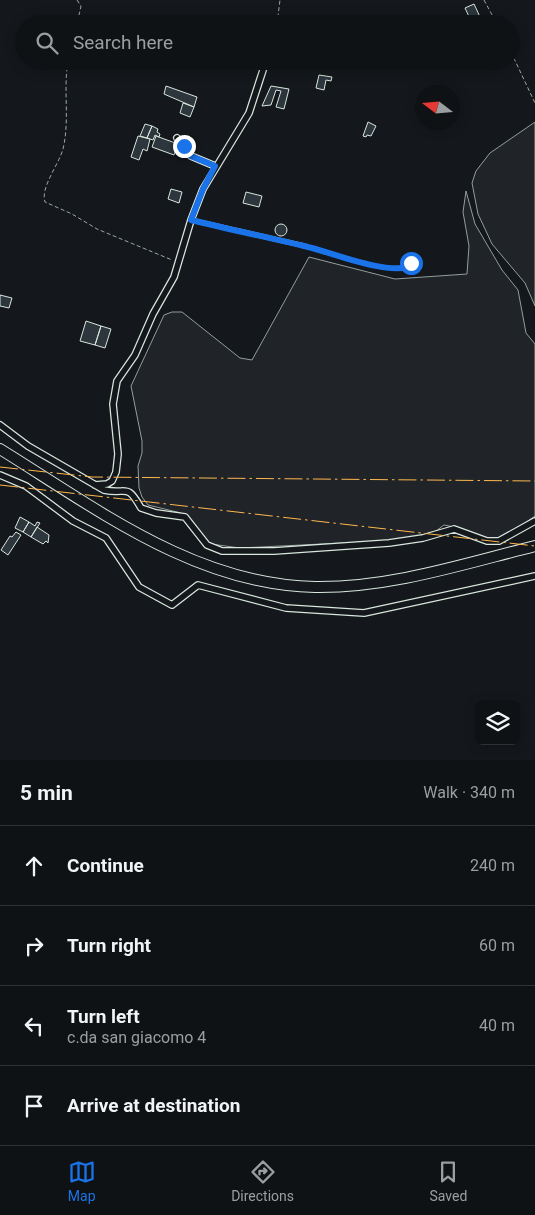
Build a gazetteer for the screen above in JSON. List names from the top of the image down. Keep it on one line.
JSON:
{"north":"left","page":{"search":"Search here","heading":["5 min","Walk · 340 m"],"list":[["Continue","240 m"],["Turn right","60 m"],["Turn left","c.da san giacomo 4","40 m"],"Arrive at destination"],"nav":["Map","Directions","Saved"]}}
